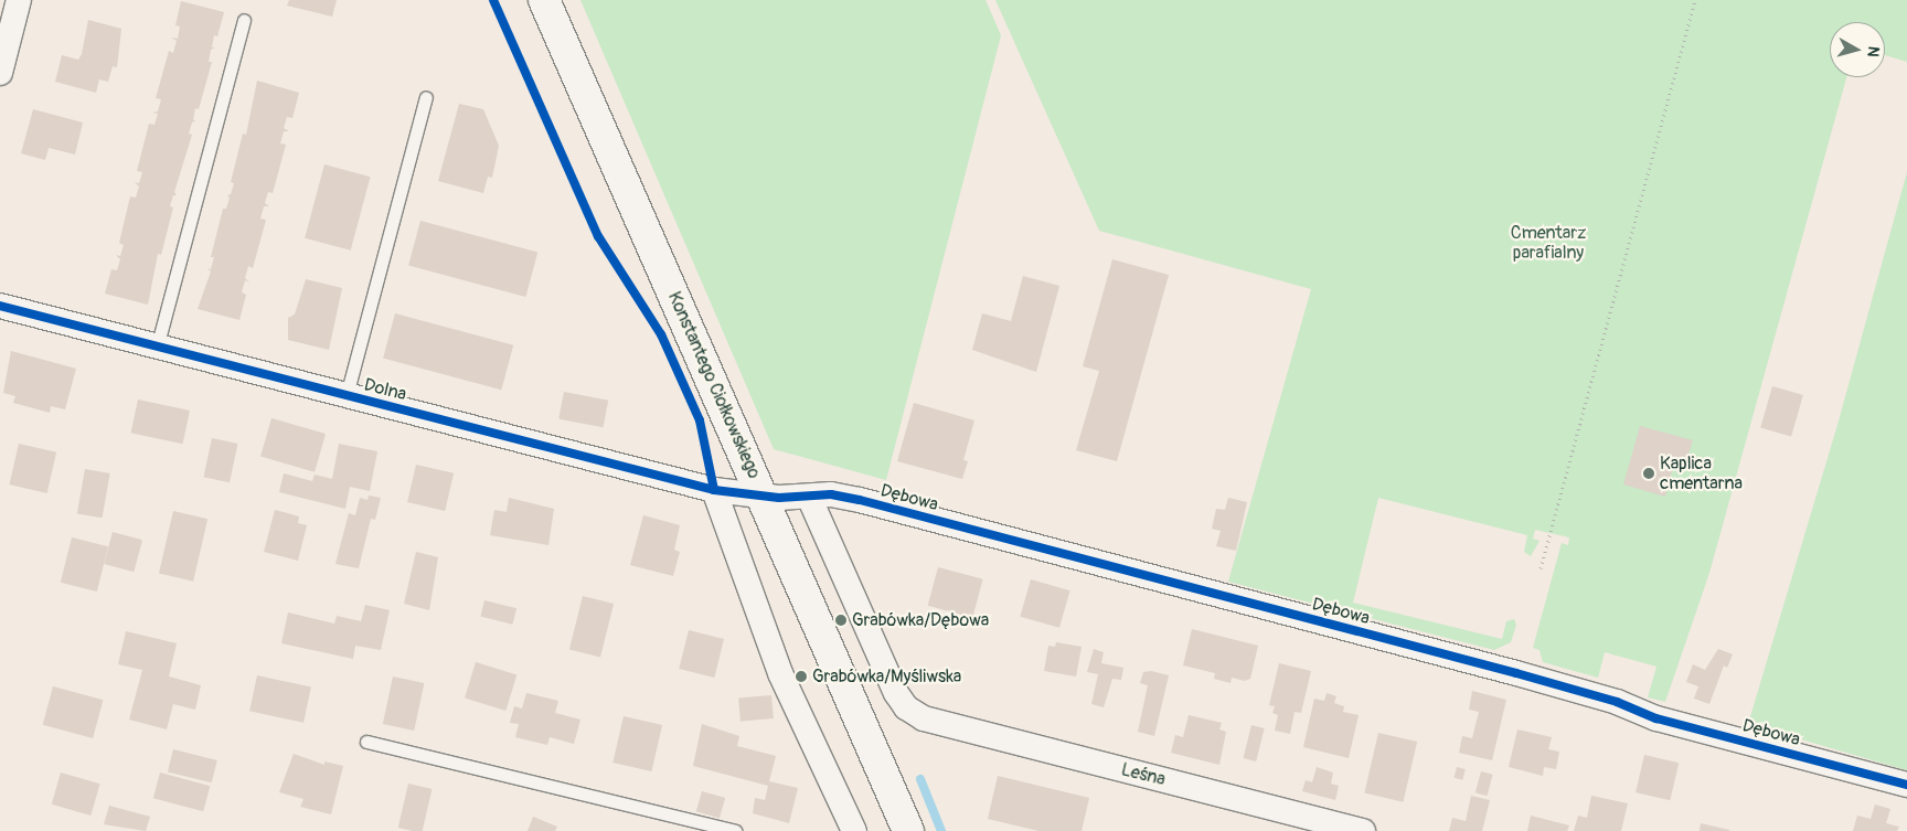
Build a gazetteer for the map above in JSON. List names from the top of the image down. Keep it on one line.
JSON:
{"streets":{"street":["Konstantego Ciołkowskiego","Dolna","Dębowa","Leśna"]},"crossings":[["Konstantego Ciołkowskiego","Dolna"],["Konstantego Ciołkowskiego","Dębowa"],["Dolna","Dębowa"],["Dębowa","Leśna"]],"parks":["Cmentarz parafialny"],"places":["Kaplica cmentarna","Grabówka/Dębowa","Grabówka/Myśliwska"],"north":"right"}
